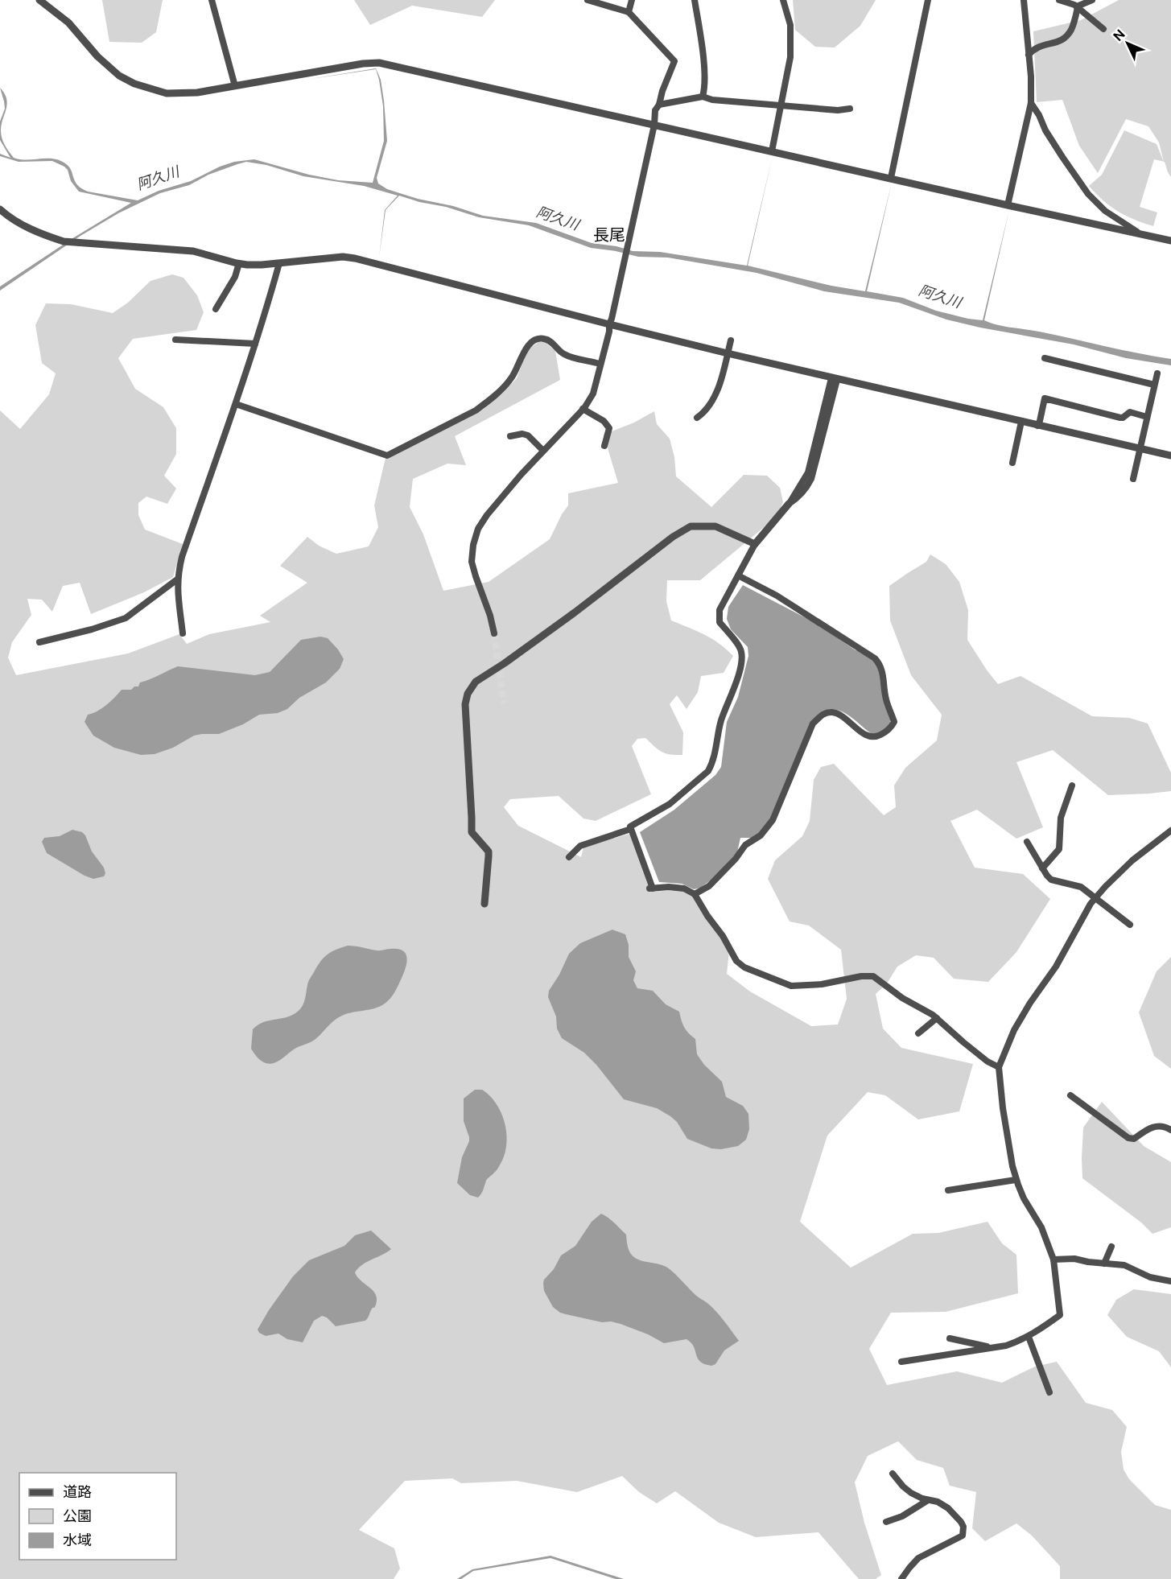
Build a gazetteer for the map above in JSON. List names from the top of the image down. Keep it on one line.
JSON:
{"districts":["長尾"],"water":["阿久川"],"legend":["道路","公園","水域"],"north":"top left"}
